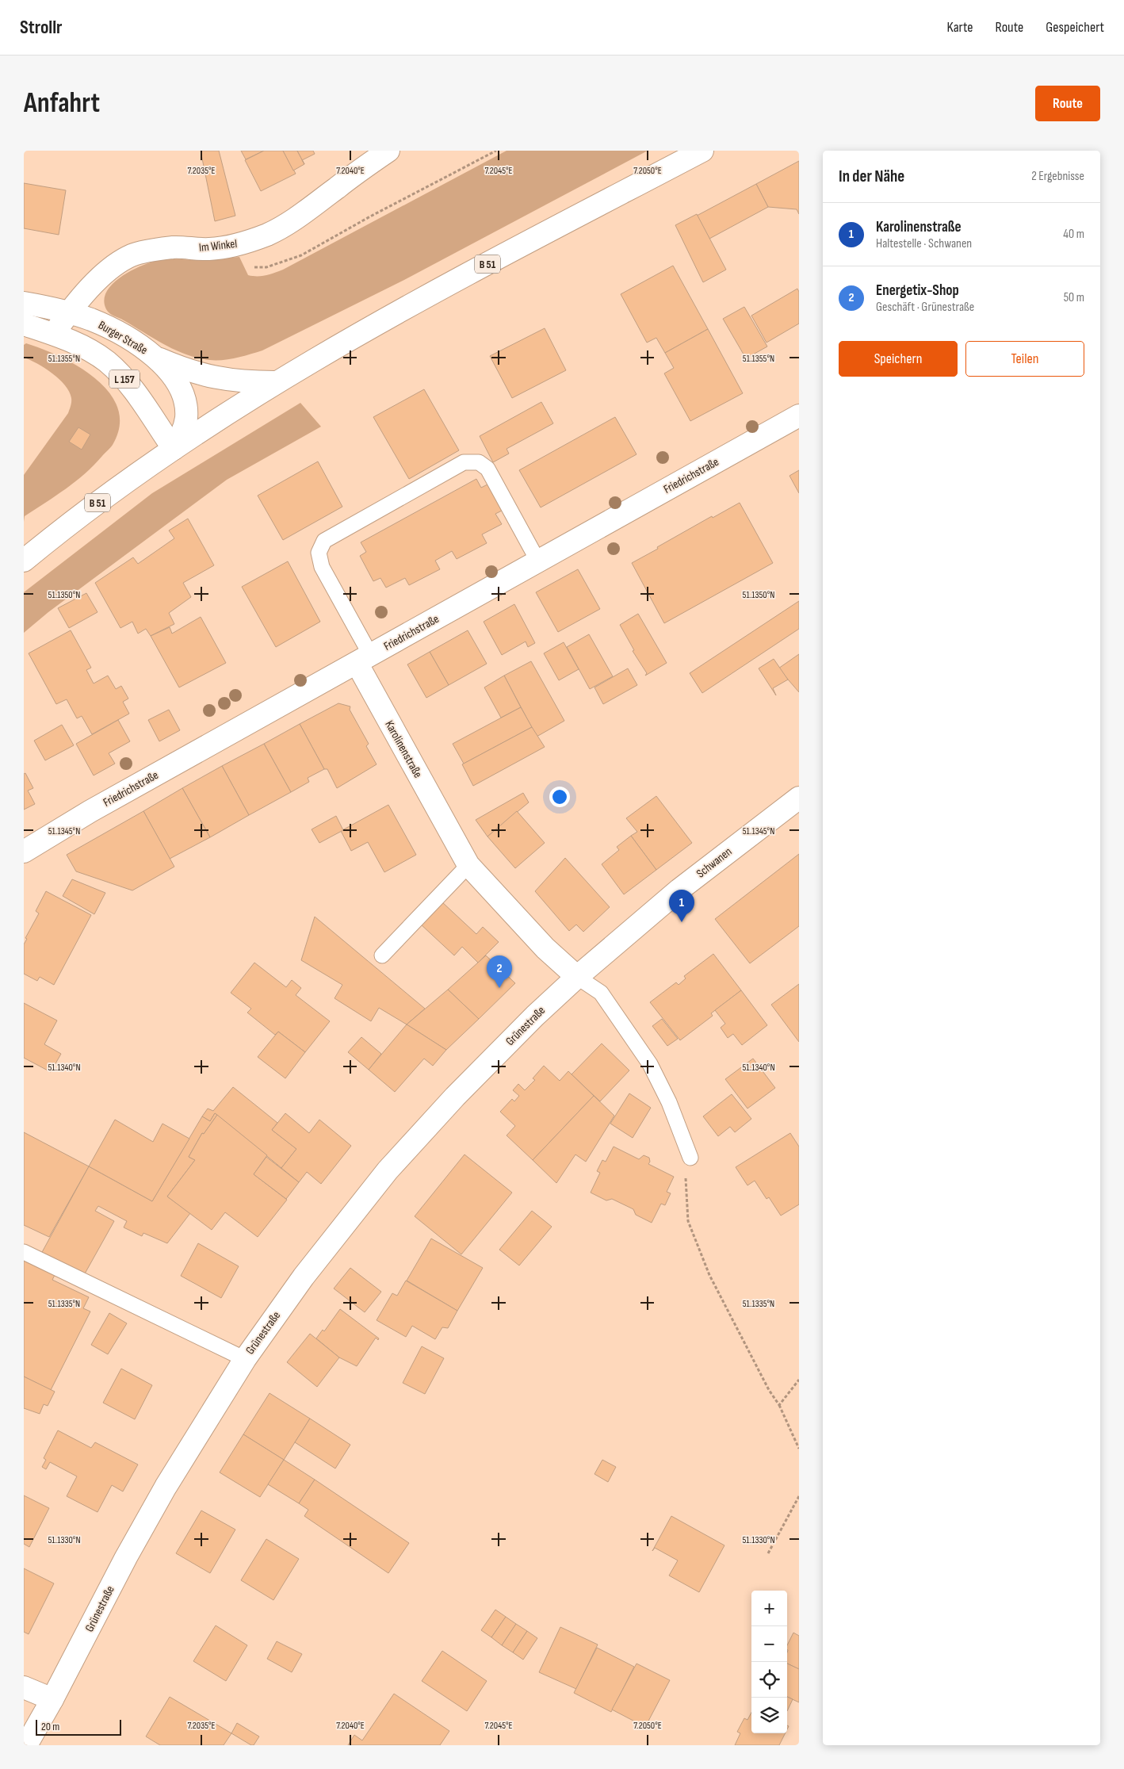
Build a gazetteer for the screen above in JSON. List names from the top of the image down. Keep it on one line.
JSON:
{"streets":{"street":["Im Winkel","B 51","Burger Straße","L 157","Friedrichstraße","Karolinenstraße","Schwanen","Grünestraße"]},"crossings":[["Im Winkel","Burger Straße"],["Im Winkel","L 157"],["B 51","Burger Straße"],["B 51","L 157"],["Burger Straße","L 157"],["Friedrichstraße","Karolinenstraße"],["Karolinenstraße","Schwanen"],["Karolinenstraße","Grünestraße"],["Schwanen","Grünestraße"]],"scale_bar":"20 m","page":{"header":"Strollr","nav":["Karte","Route","Gespeichert"],"buttons":["Route",["Speichern","Teilen"]],"title":"Anfahrt","heading":["In der Nähe","2 Ergebnisse"],"list":[{"mark":"1","name":"Karolinenstraße","note":"Haltestelle · Schwanen","value":"40 m"},{"mark":"2","name":"Energetix-Shop","note":"Geschäft · Grünestraße","value":"50 m"}],"pins":["1","2"],"map_buttons":["+","−"],"scale":"20 m"},"coordinates":["7.2035°E","7.2040°E","7.2045°E","7.2050°E","51.1355°N","51.1350°N","51.1345°N","51.1340°N","51.1335°N","51.1330°N"]}
